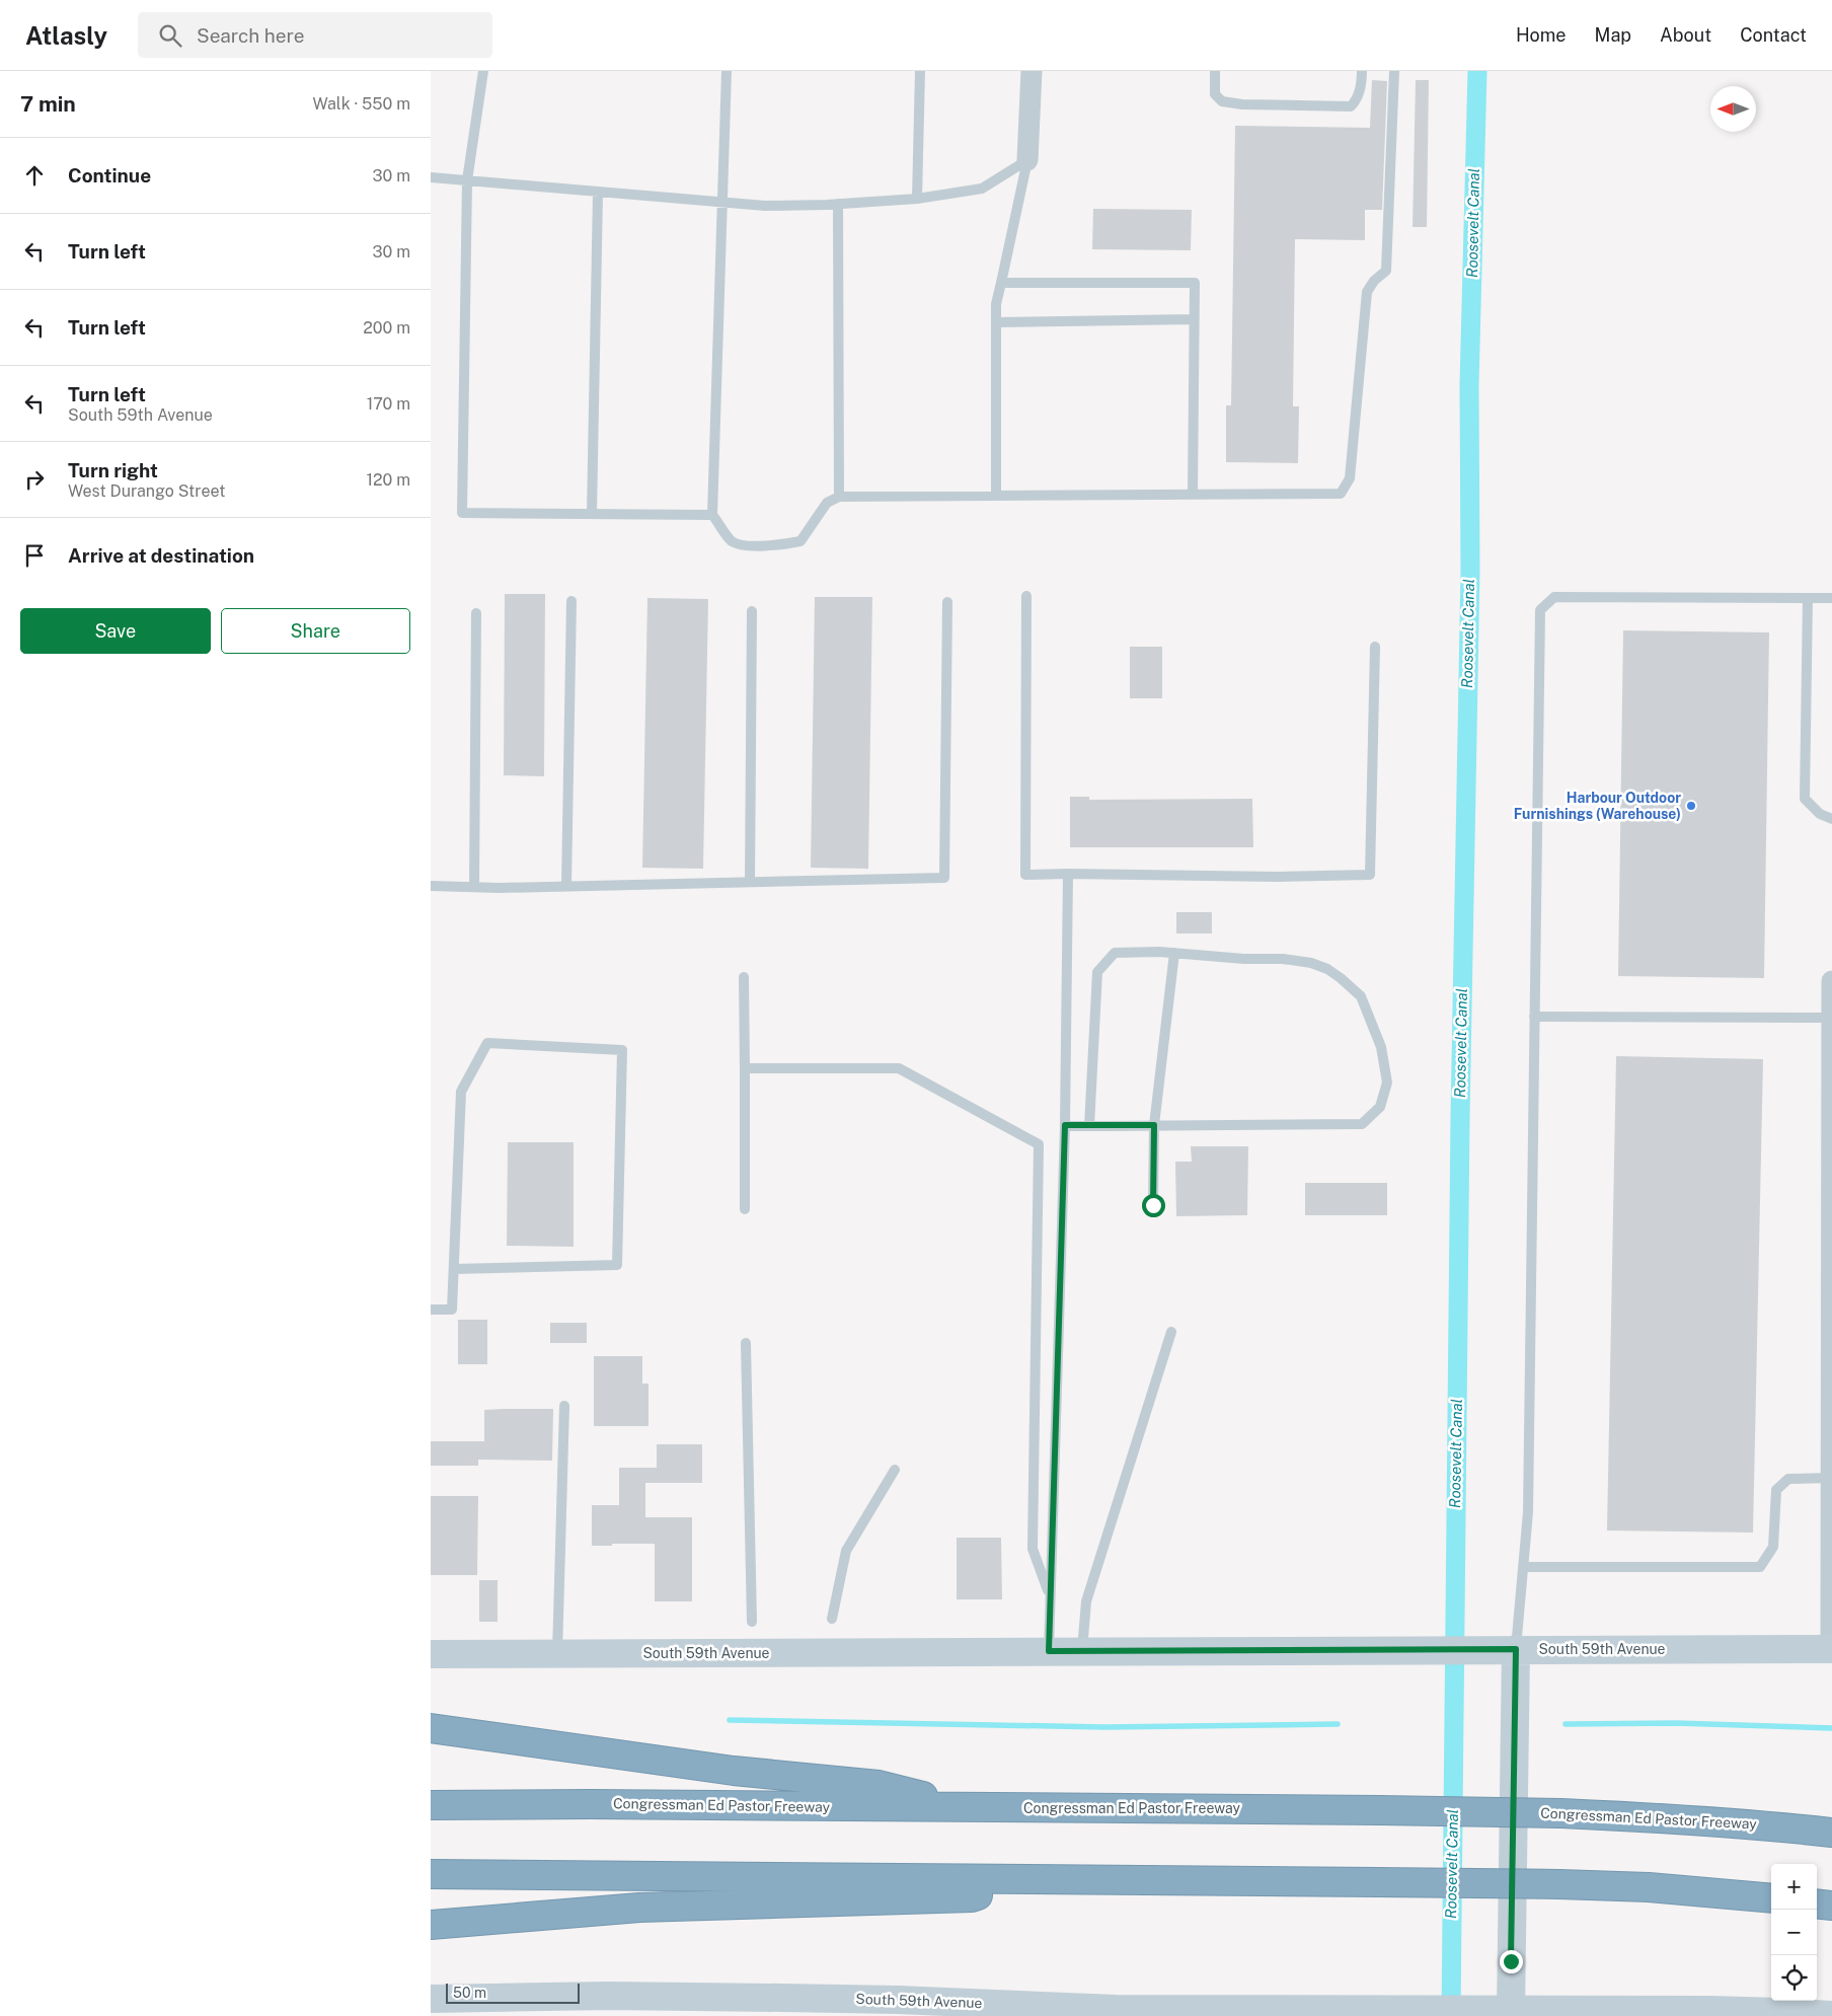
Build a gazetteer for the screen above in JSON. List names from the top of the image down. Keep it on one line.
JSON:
{"streets":{"highway":["Congressman Ed Pastor Freeway"],"main road":["South 59th Avenue"]},"water":["Roosevelt Canal"],"places":["Harbour Outdoor Furnishings (Warehouse)"],"scale_bar":"50 m","north":"left","page":{"header":"Atlasly","search":"Search here","nav":["Home","Map","About","Contact"],"heading":["7 min","Walk · 550 m"],"list":[["Continue","30 m"],["Turn left","30 m"],["Turn left","200 m"],["Turn left","South 59th Avenue","170 m"],["Turn right","West Durango Street","120 m"],"Arrive at destination"],"buttons":["Save","Share"],"map_buttons":["+","−"],"scale":"50 m"}}
